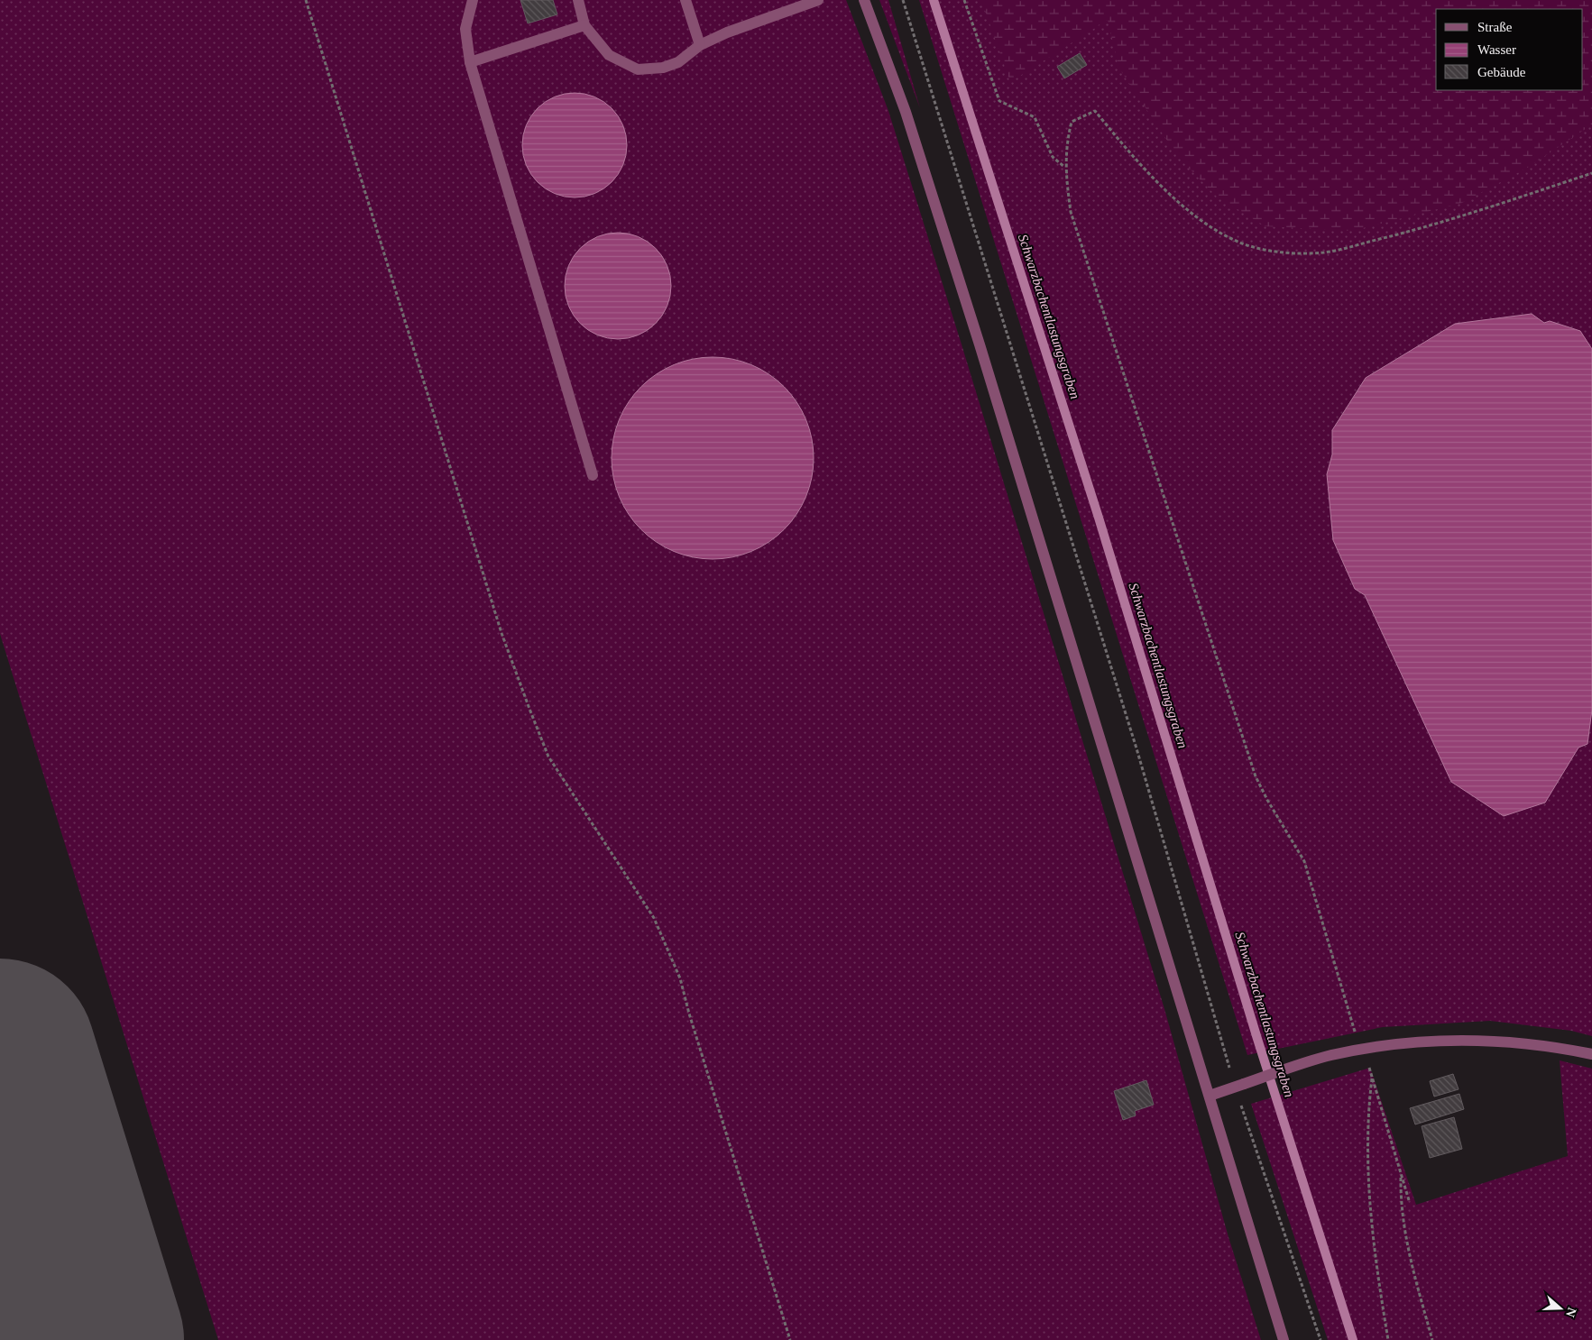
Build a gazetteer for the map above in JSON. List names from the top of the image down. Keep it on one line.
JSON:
{"water":["Schwarzbachentlastungsgraben"],"legend":["Straße","Wasser","Gebäude"],"north":"right"}
